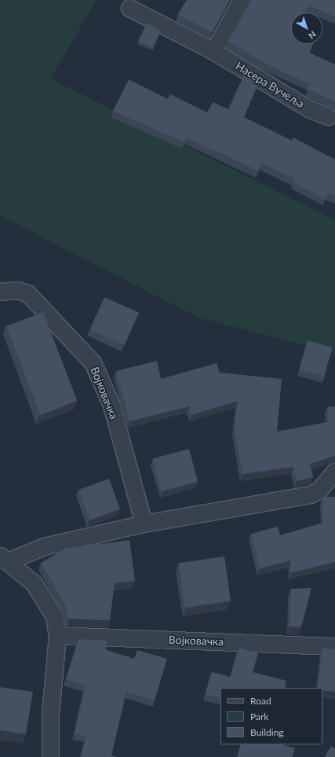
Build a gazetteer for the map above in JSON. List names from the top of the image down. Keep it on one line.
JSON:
{"streets":{"street":["Насера Вучеља","Војковачка"]},"legend":["Road","Park","Building"],"north":"bottom right"}
